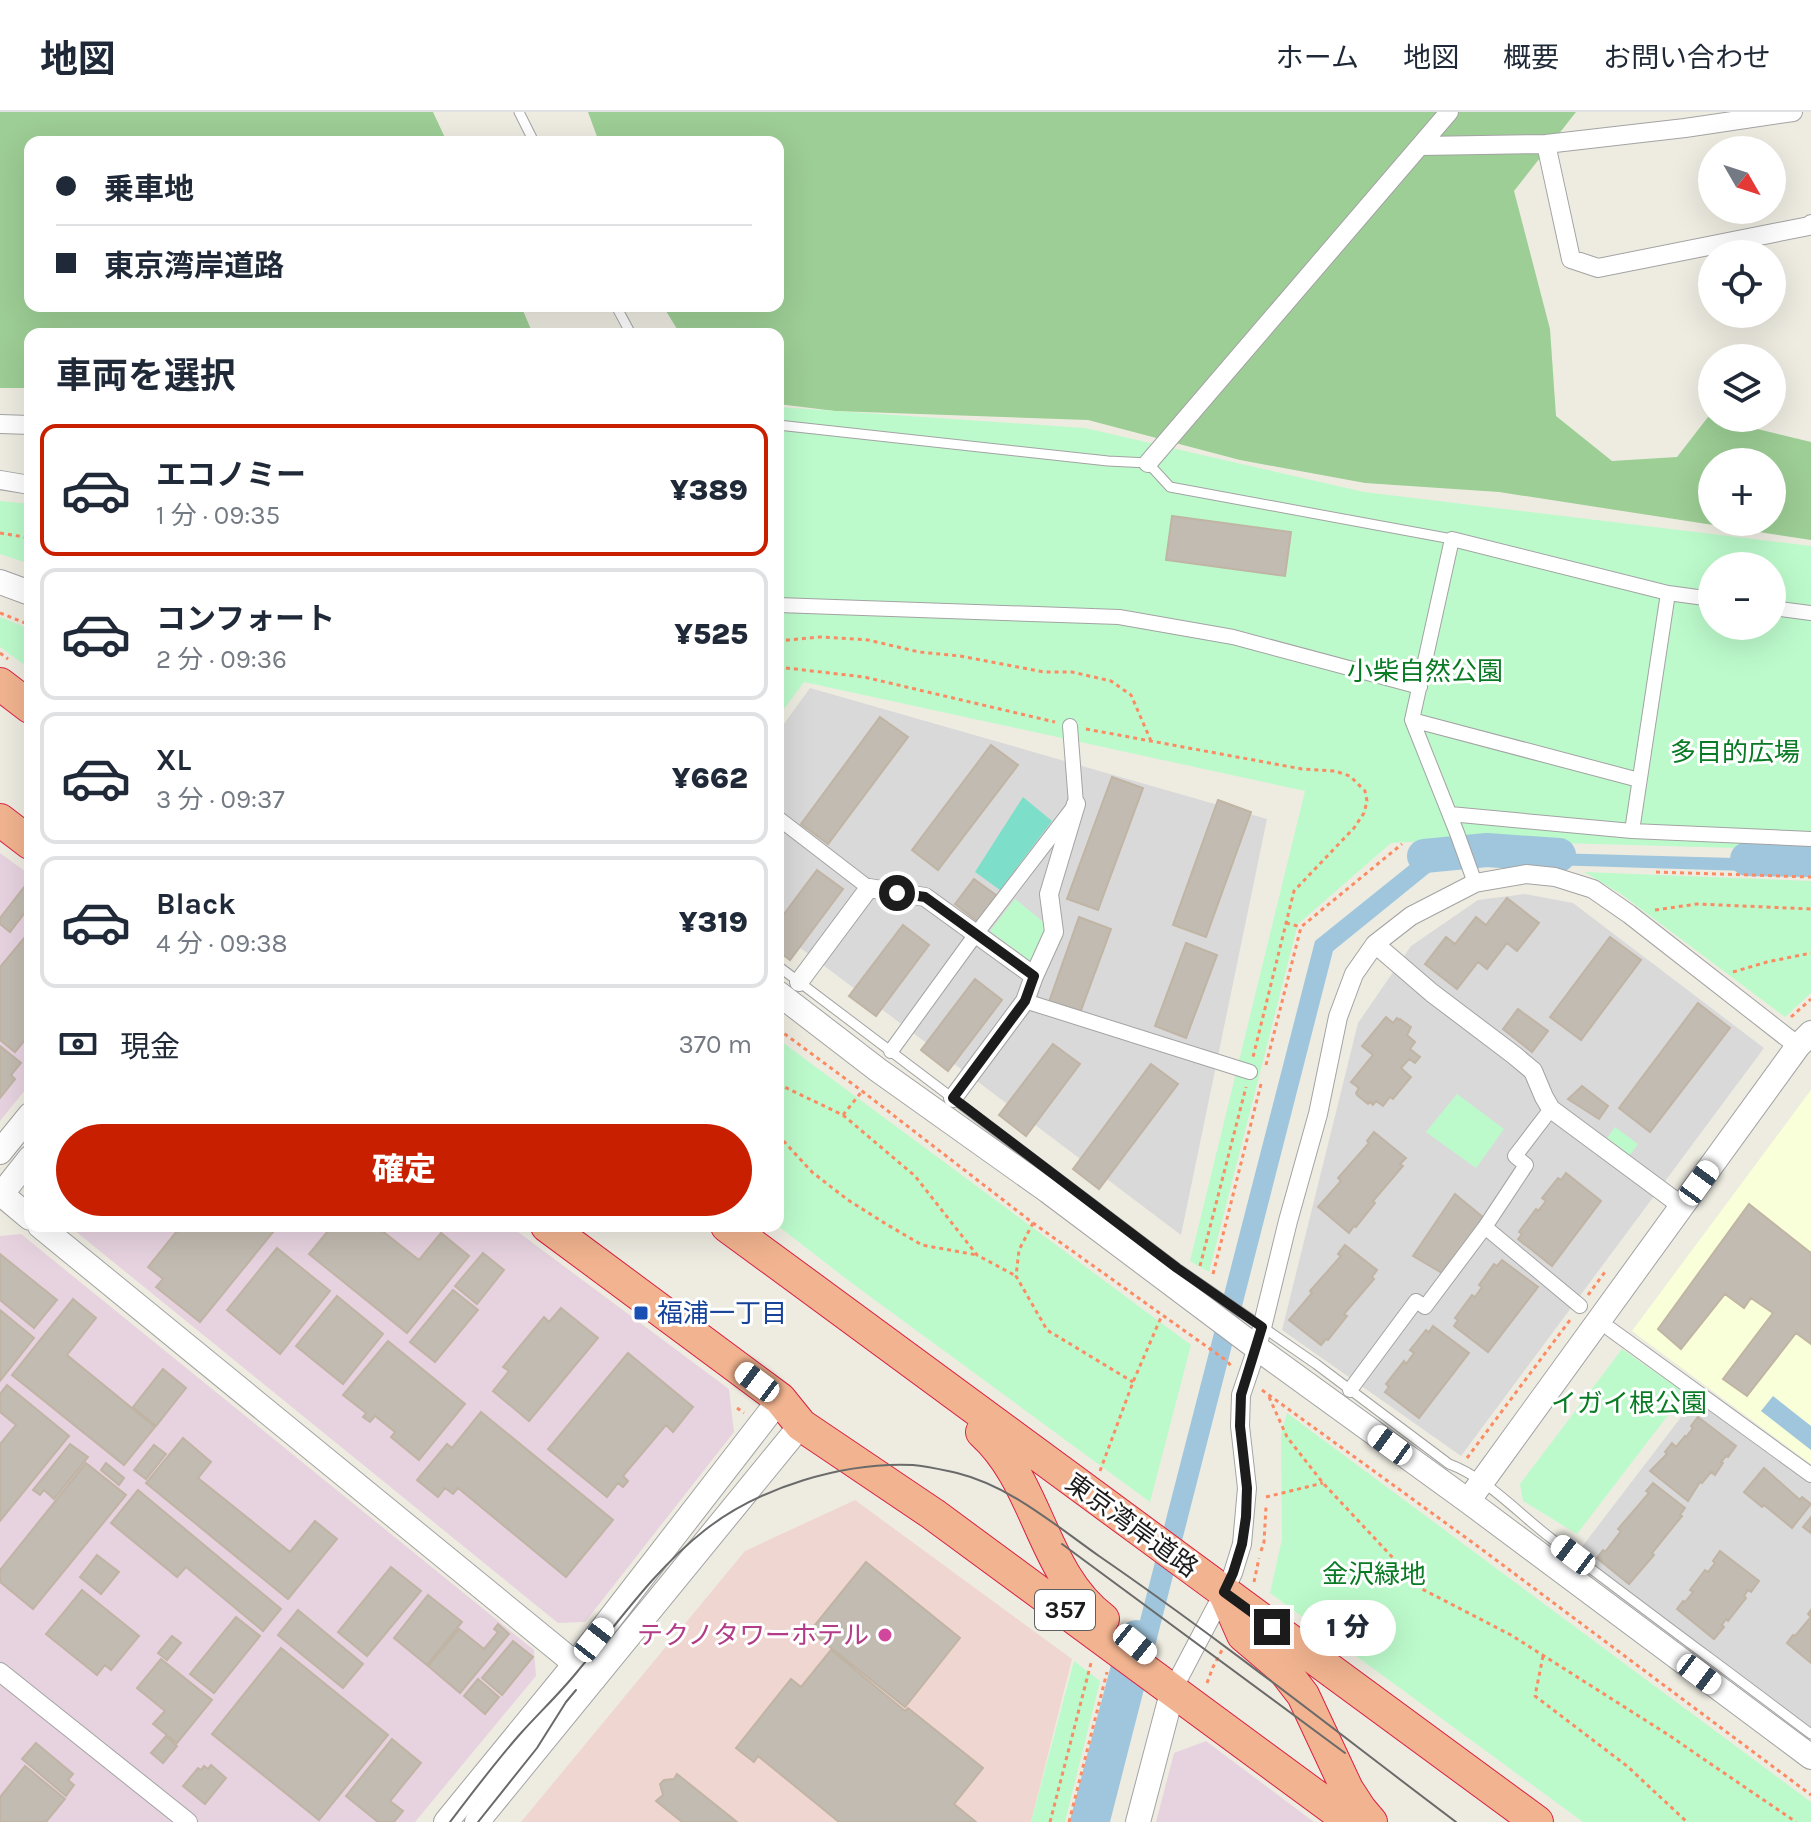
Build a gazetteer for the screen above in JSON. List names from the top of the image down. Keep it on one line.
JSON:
{"streets":{"highway":["東京湾岸道路","357"]},"crossings":[["東京湾岸道路","357"]],"parks":["小柴自然公園","多目的広場","イガイ根公園","金沢緑地"],"places":{"transit":["福浦一丁目"],"other":["テクノタワーホテル"]},"north":"bottom right","page":{"header":"地図","nav":["ホーム","地図","概要","お問い合わせ"],"map_buttons":["+","−"],"banner":["乗車地","東京湾岸道路"],"heading":"車両を選択","list":[{"name":"エコノミー","note":"1 分 · 09:35","value":"¥389"},{"name":"コンフォート","note":"2 分 · 09:36","value":"¥525"},{"name":"XL","note":"3 分 · 09:37","value":"¥662"},{"name":"Black","note":"4 分 · 09:38","value":"¥319"}],"pay":["現金","370 m"],"buttons":"確定","bubble":"1 分"}}
